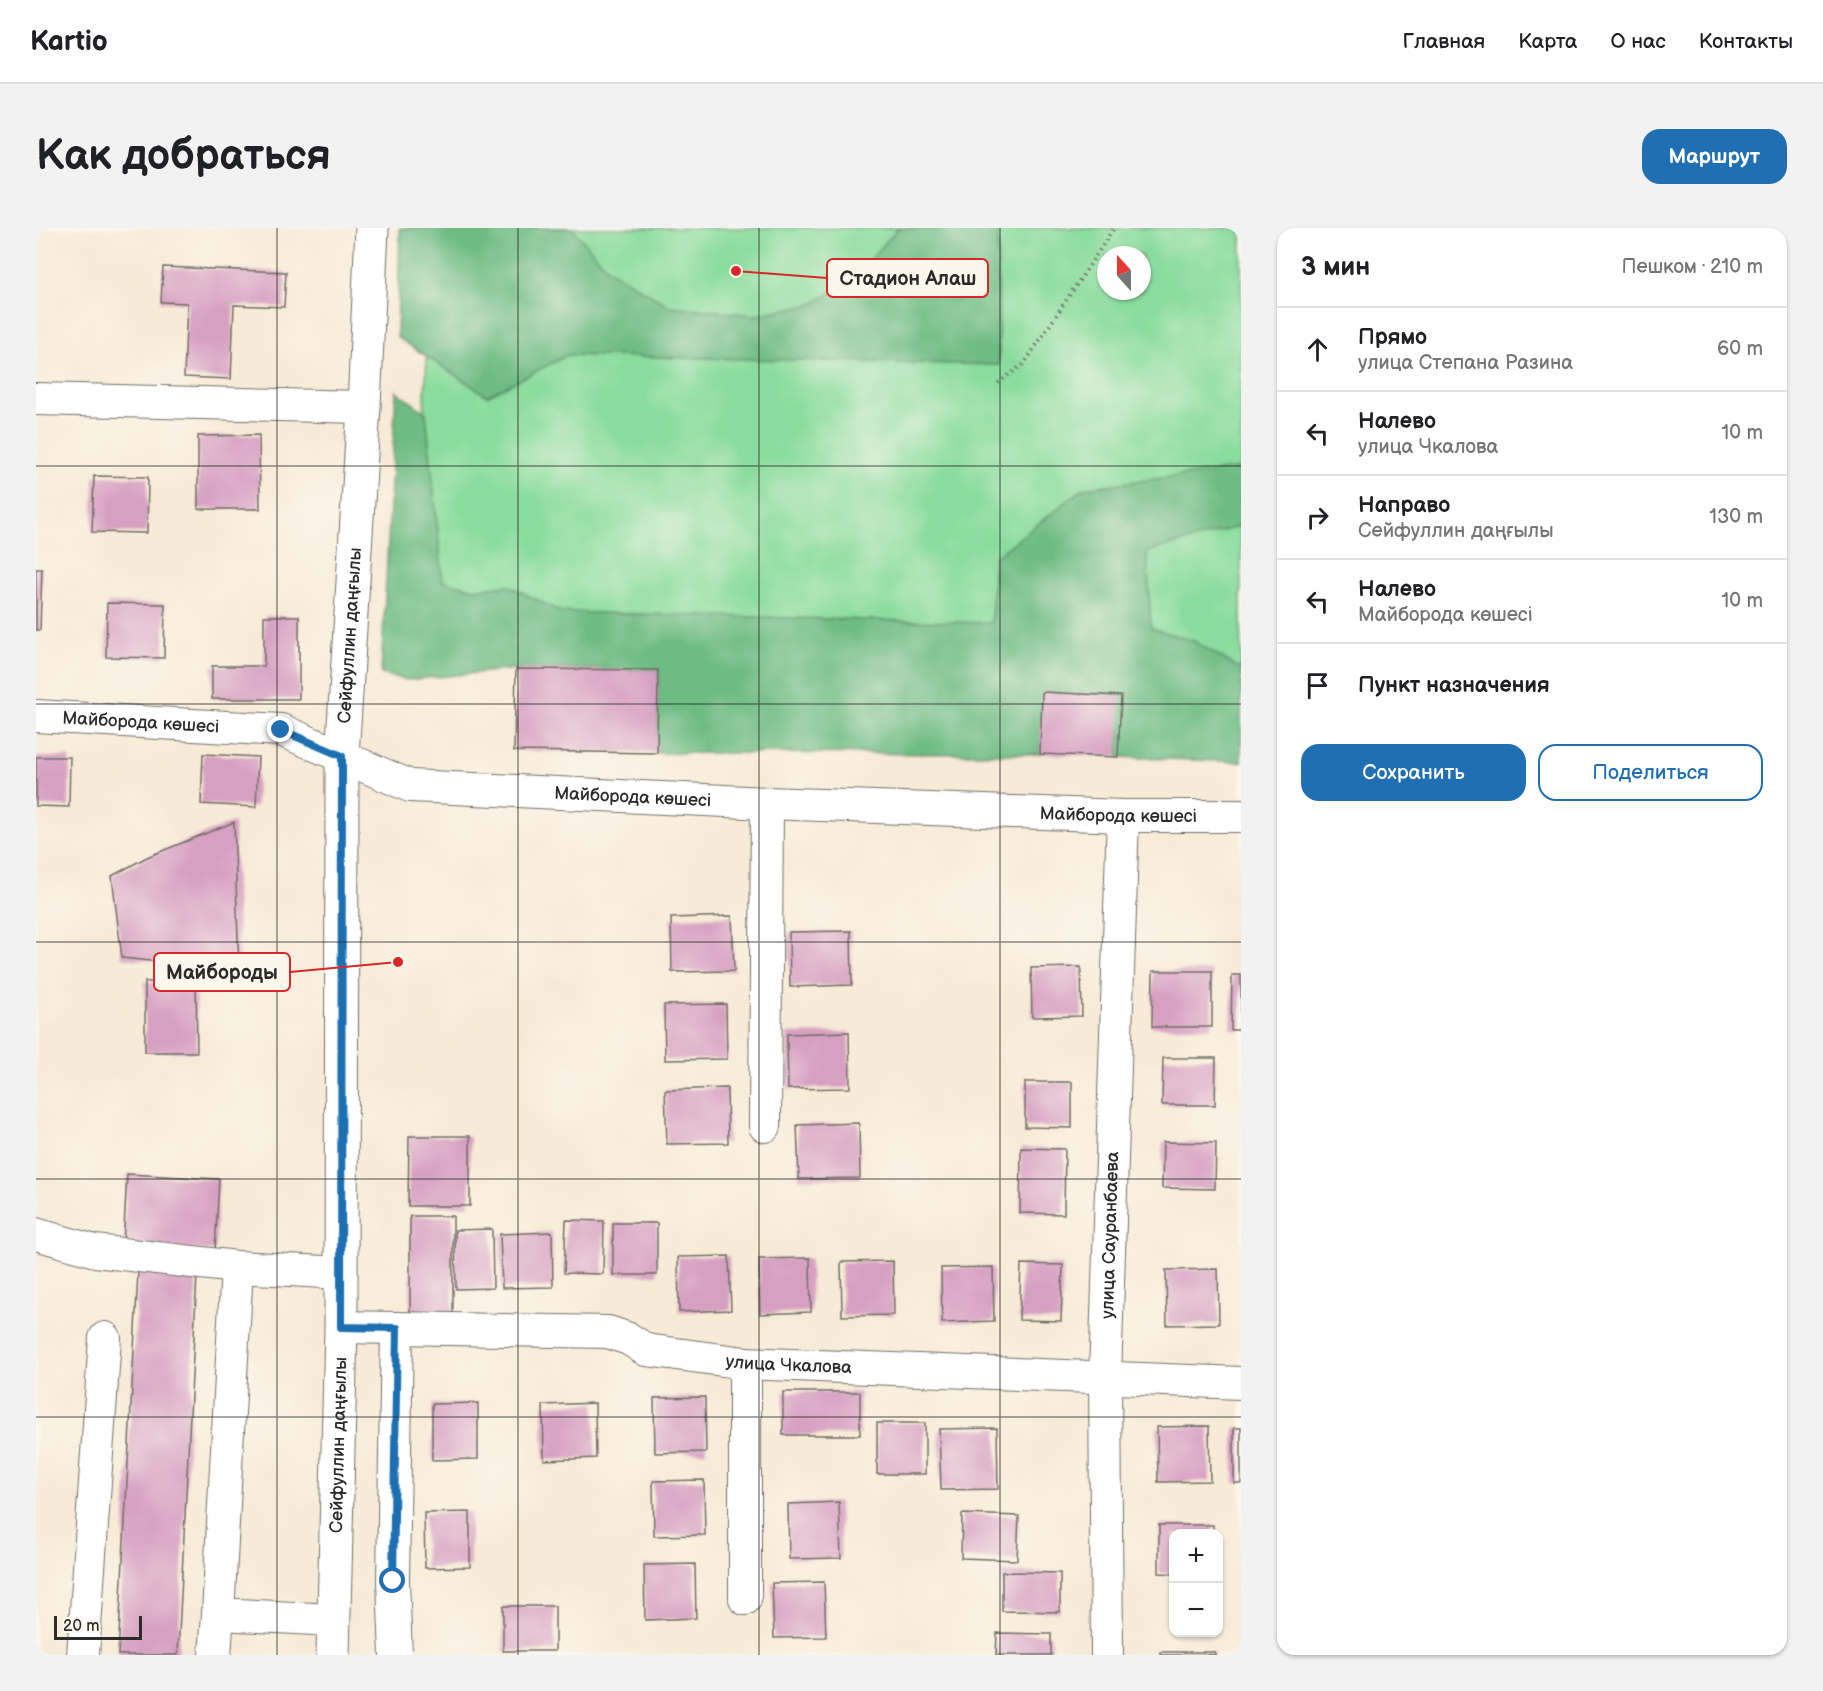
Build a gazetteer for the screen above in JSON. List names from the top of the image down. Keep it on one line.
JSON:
{"streets":{"main road":["Сейфуллин даңғылы"],"street":["Майборода көшесі","улица Сауранбаева","улица Чкалова"]},"crossings":[["Сейфуллин даңғылы","Майборода көшесі"],["Сейфуллин даңғылы","улица Чкалова"],["Майборода көшесі","улица Сауранбаева"],["улица Сауранбаева","улица Чкалова"]],"places":["Стадион Алаш","Майбороды"],"scale_bar":"20 m","north":"top","page":{"header":"Kartio","nav":["Главная","Карта","О нас","Контакты"],"buttons":["Маршрут",["Сохранить","Поделиться"]],"title":"Как добраться","heading":["3 мин","Пешком · 210 m"],"list":[["Прямо","улица Степана Разина","60 m"],["Налево","улица Чкалова","10 m"],["Направо","Сейфуллин даңғылы","130 m"],["Налево","Майборода көшесі","10 m"],"Пункт назначения"],"map_buttons":["+","−"],"scale":"20 m"}}
